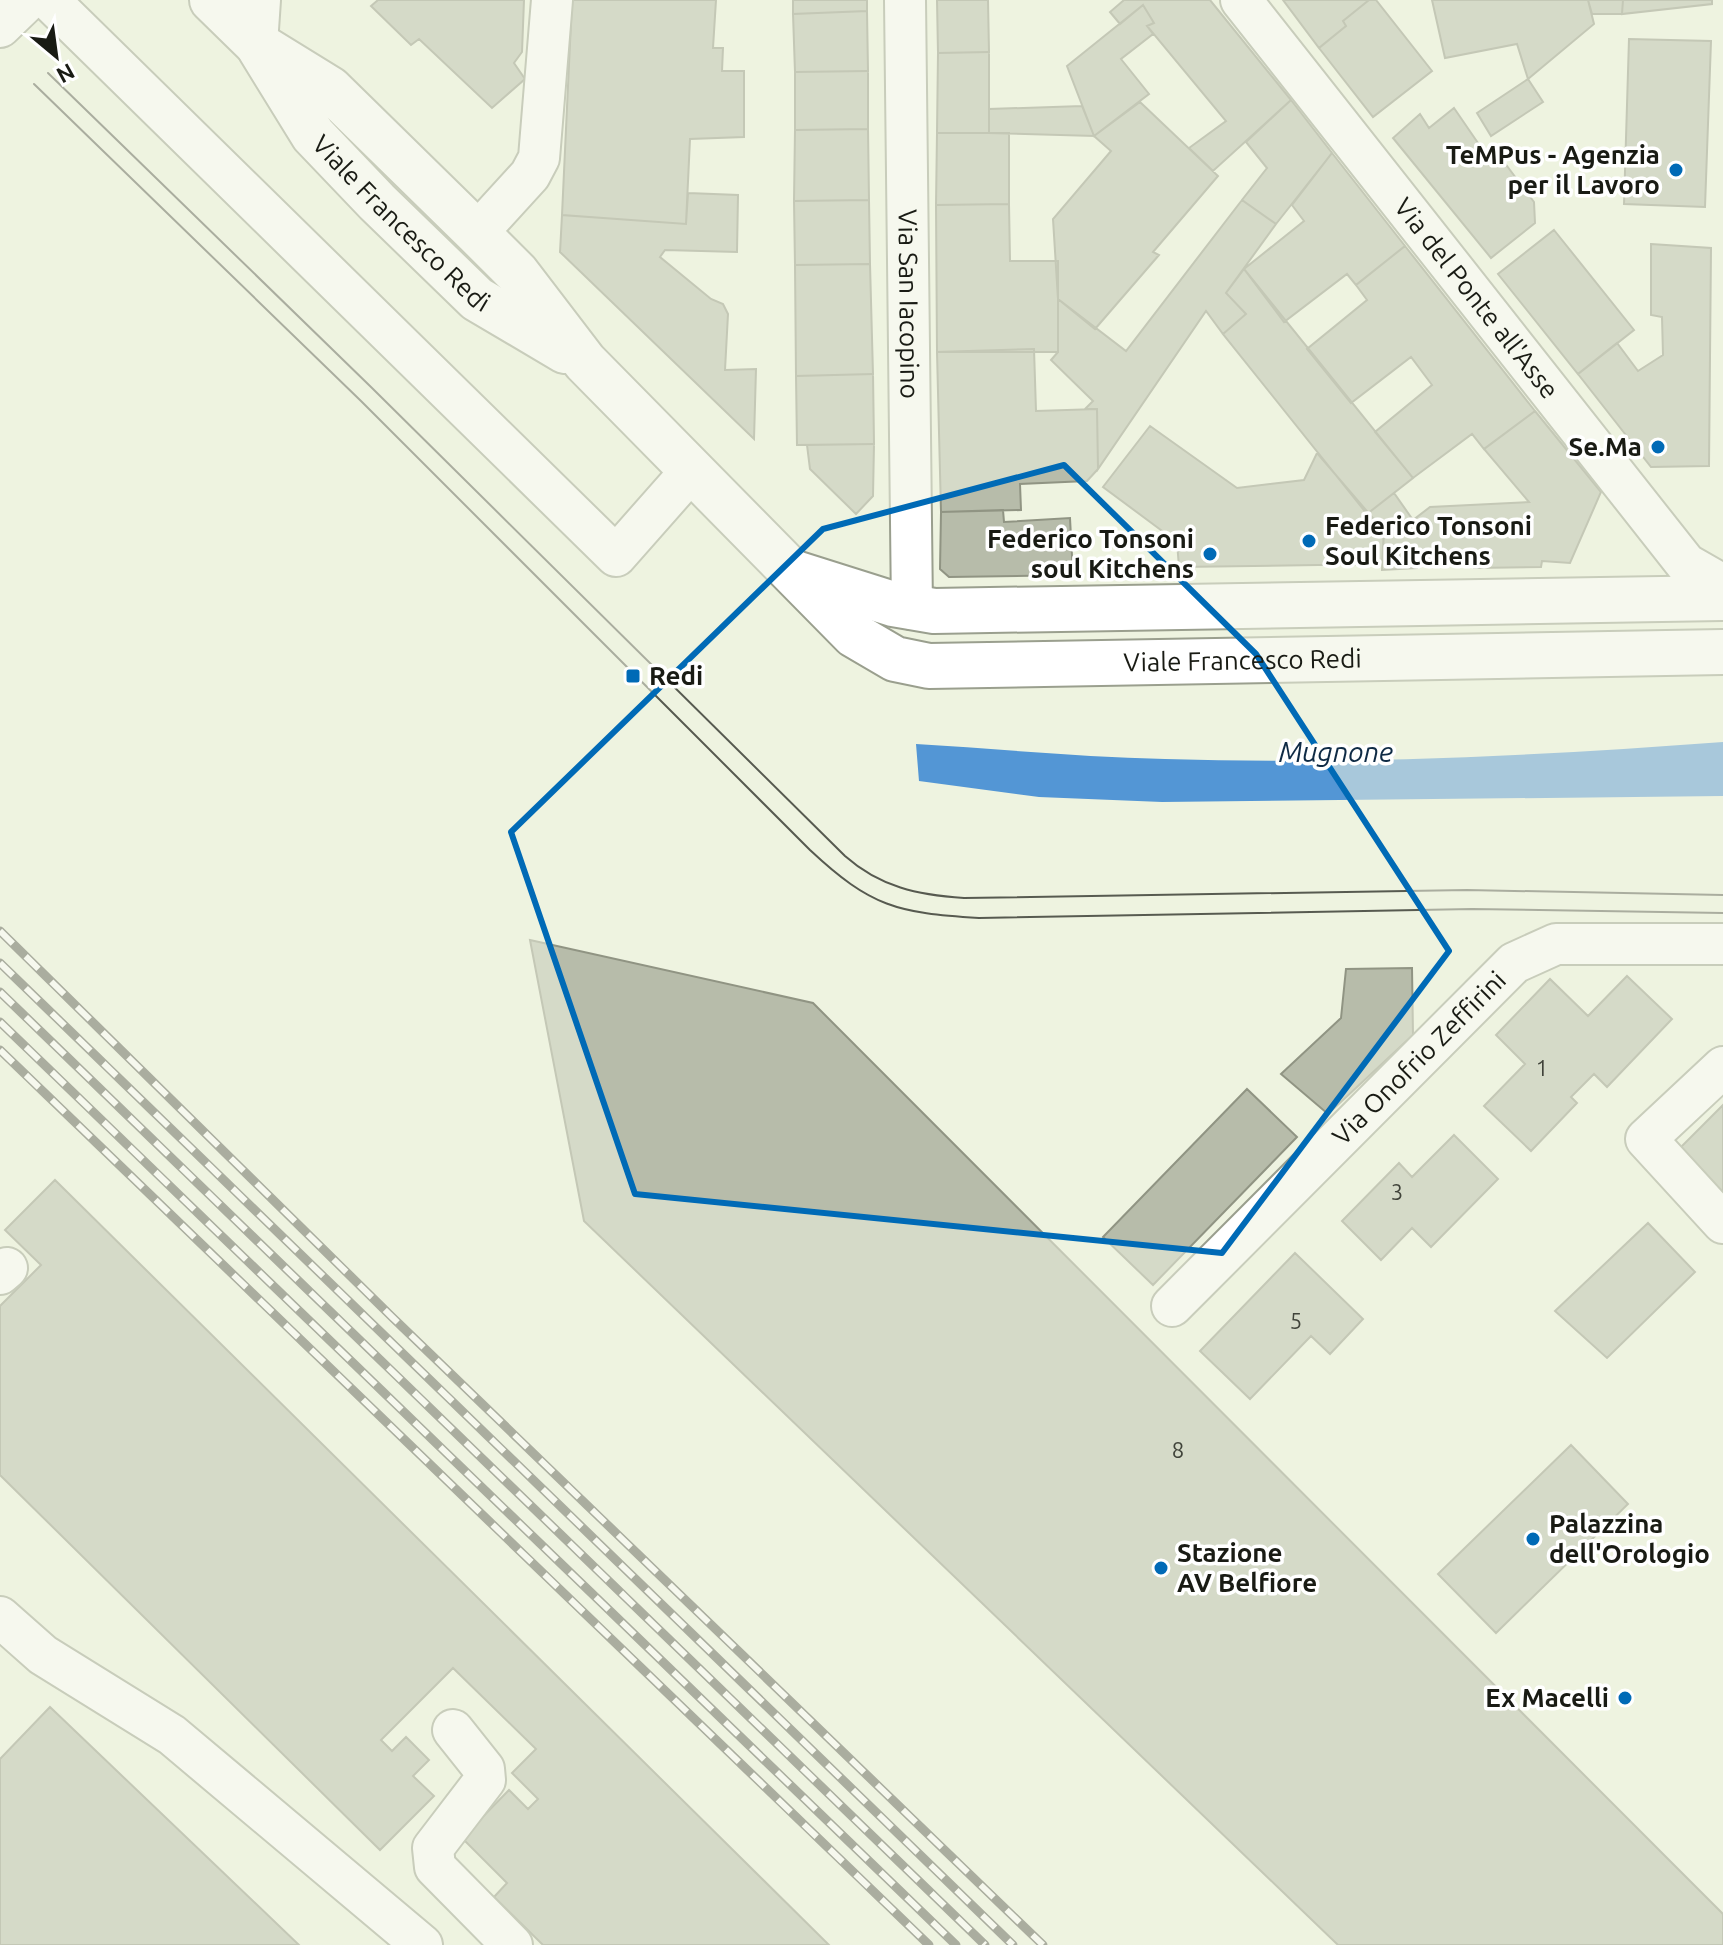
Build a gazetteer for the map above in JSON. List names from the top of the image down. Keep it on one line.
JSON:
{"streets":{"main road":["Viale Francesco Redi"],"street":["Via del Ponte all'Asse","Via San Iacopino","Via Onofrio Zeffirini"]},"crossings":[["Viale Francesco Redi","Via San Iacopino"]],"water":["Mugnone"],"places":{"other":["TeMPus - Agenzia per il Lavoro","Se.Ma","Federico Tonsoni Soul Kitchens","Federico Tonsoni soul Kitchens","Palazzina dell'Orologio","Stazione AV Belfiore","Ex Macelli"],"transit":["Redi"]},"house_numbers":["1","3","5","8"],"north":"bottom right"}
